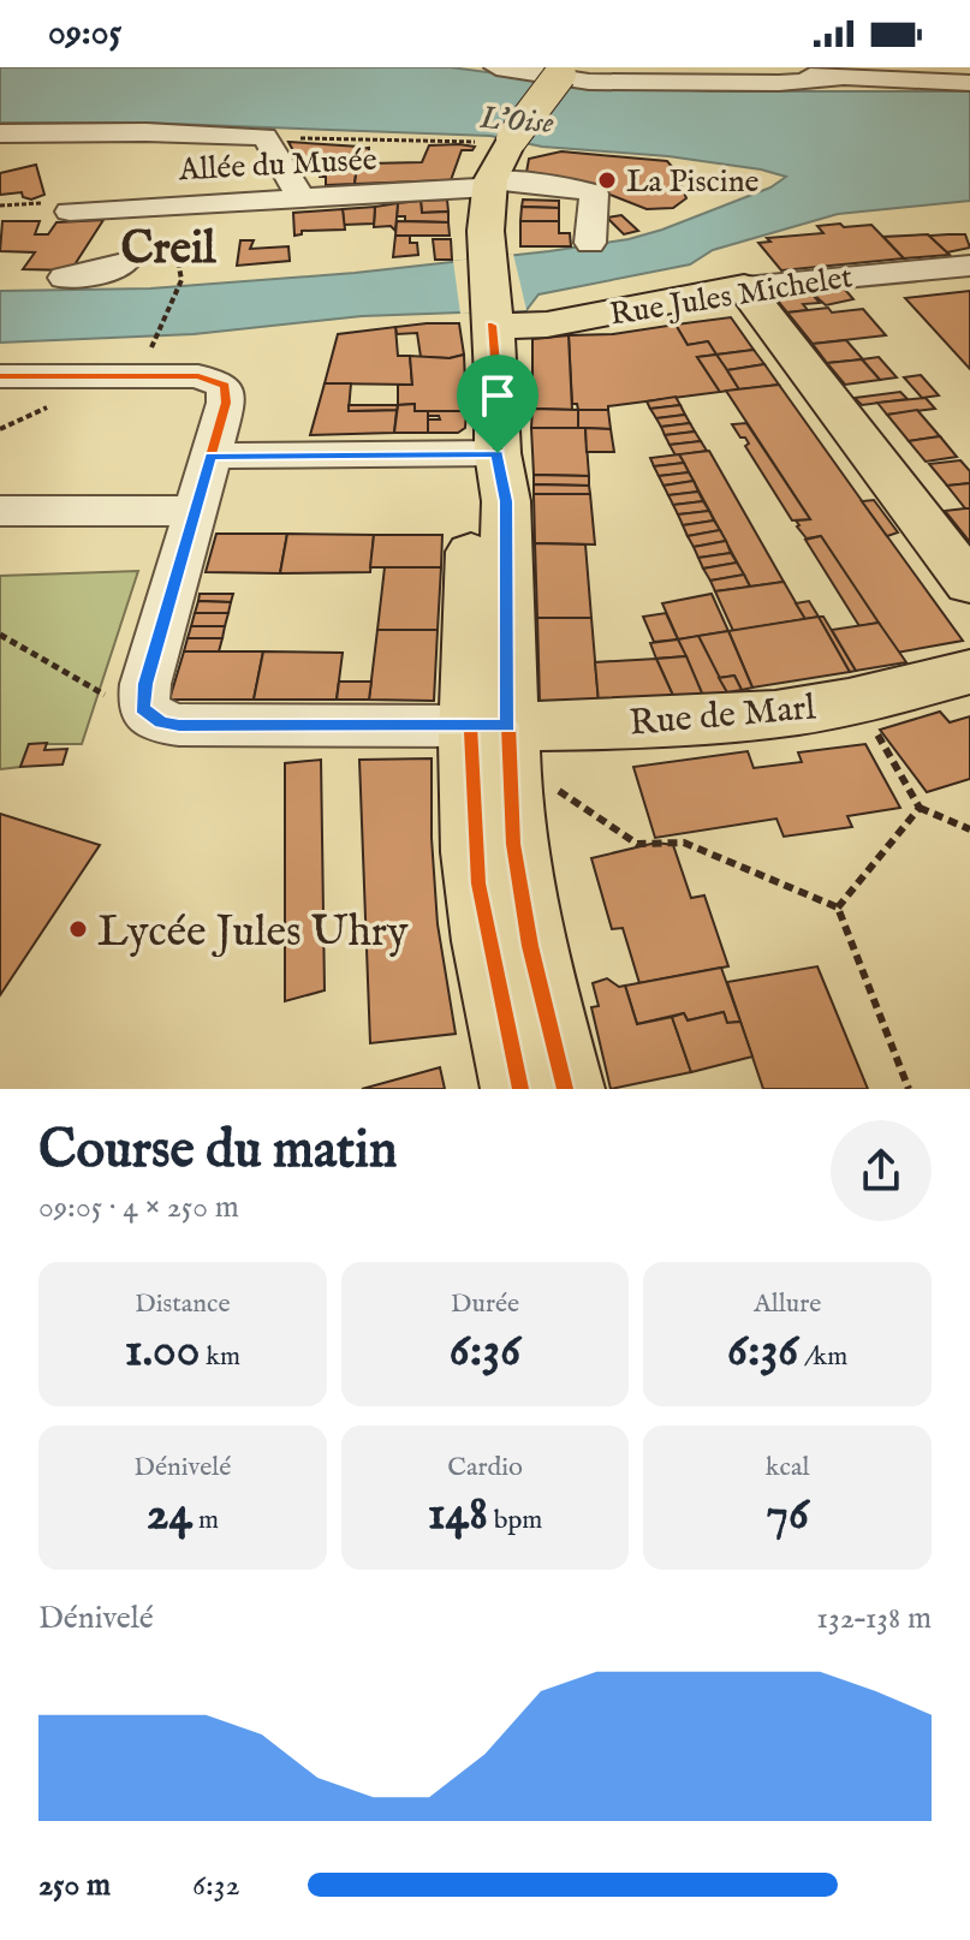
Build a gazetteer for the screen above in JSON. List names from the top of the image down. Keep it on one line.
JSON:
{"streets":{"main road":["Rue Jules Michelet","Rue de Marl"],"street":["Allée du Musée"]},"districts":["Creil"],"water":["L'Oise"],"places":["La Piscine","Lycée Jules Uhry"],"page":{"status":"09:05","heading":["Course du matin","09:05 · 4 × 250 m"],"stats":[["Distance","1.00 km"],["Durée","6:36"],["Allure","6:36 /km"],["Dénivelé","24 m"],["Cardio","148 bpm"],["kcal","76"]],"chart":["Dénivelé","132–138 m"],"list":[{"name":"250 m","note":"6:32"}]}}
